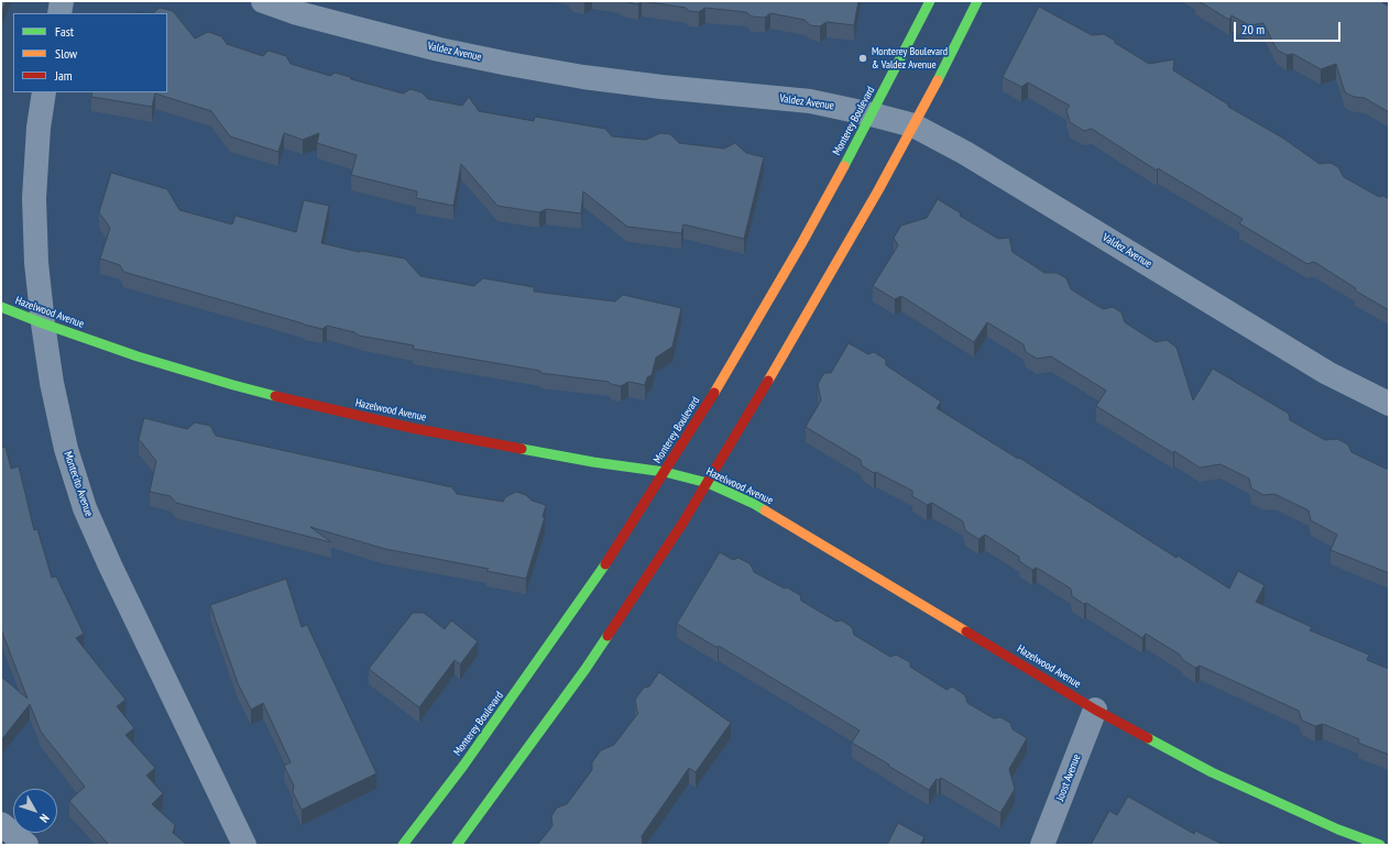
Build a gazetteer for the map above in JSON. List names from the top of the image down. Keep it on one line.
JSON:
{"streets":{"main road":["Monterey Boulevard","Hazelwood Avenue"],"street":["Valdez Avenue","Montecito Avenue","Joost Avenue"]},"crossings":[["Valdez Avenue","Monterey Boulevard"],["Monterey Boulevard","Hazelwood Avenue"],["Hazelwood Avenue","Montecito Avenue"],["Hazelwood Avenue","Joost Avenue"]],"places":["Monterey Boulevard & Valdez Avenue"],"legend":["Fast","Slow","Jam"],"scale_bar":"20 m","north":"bottom right"}
